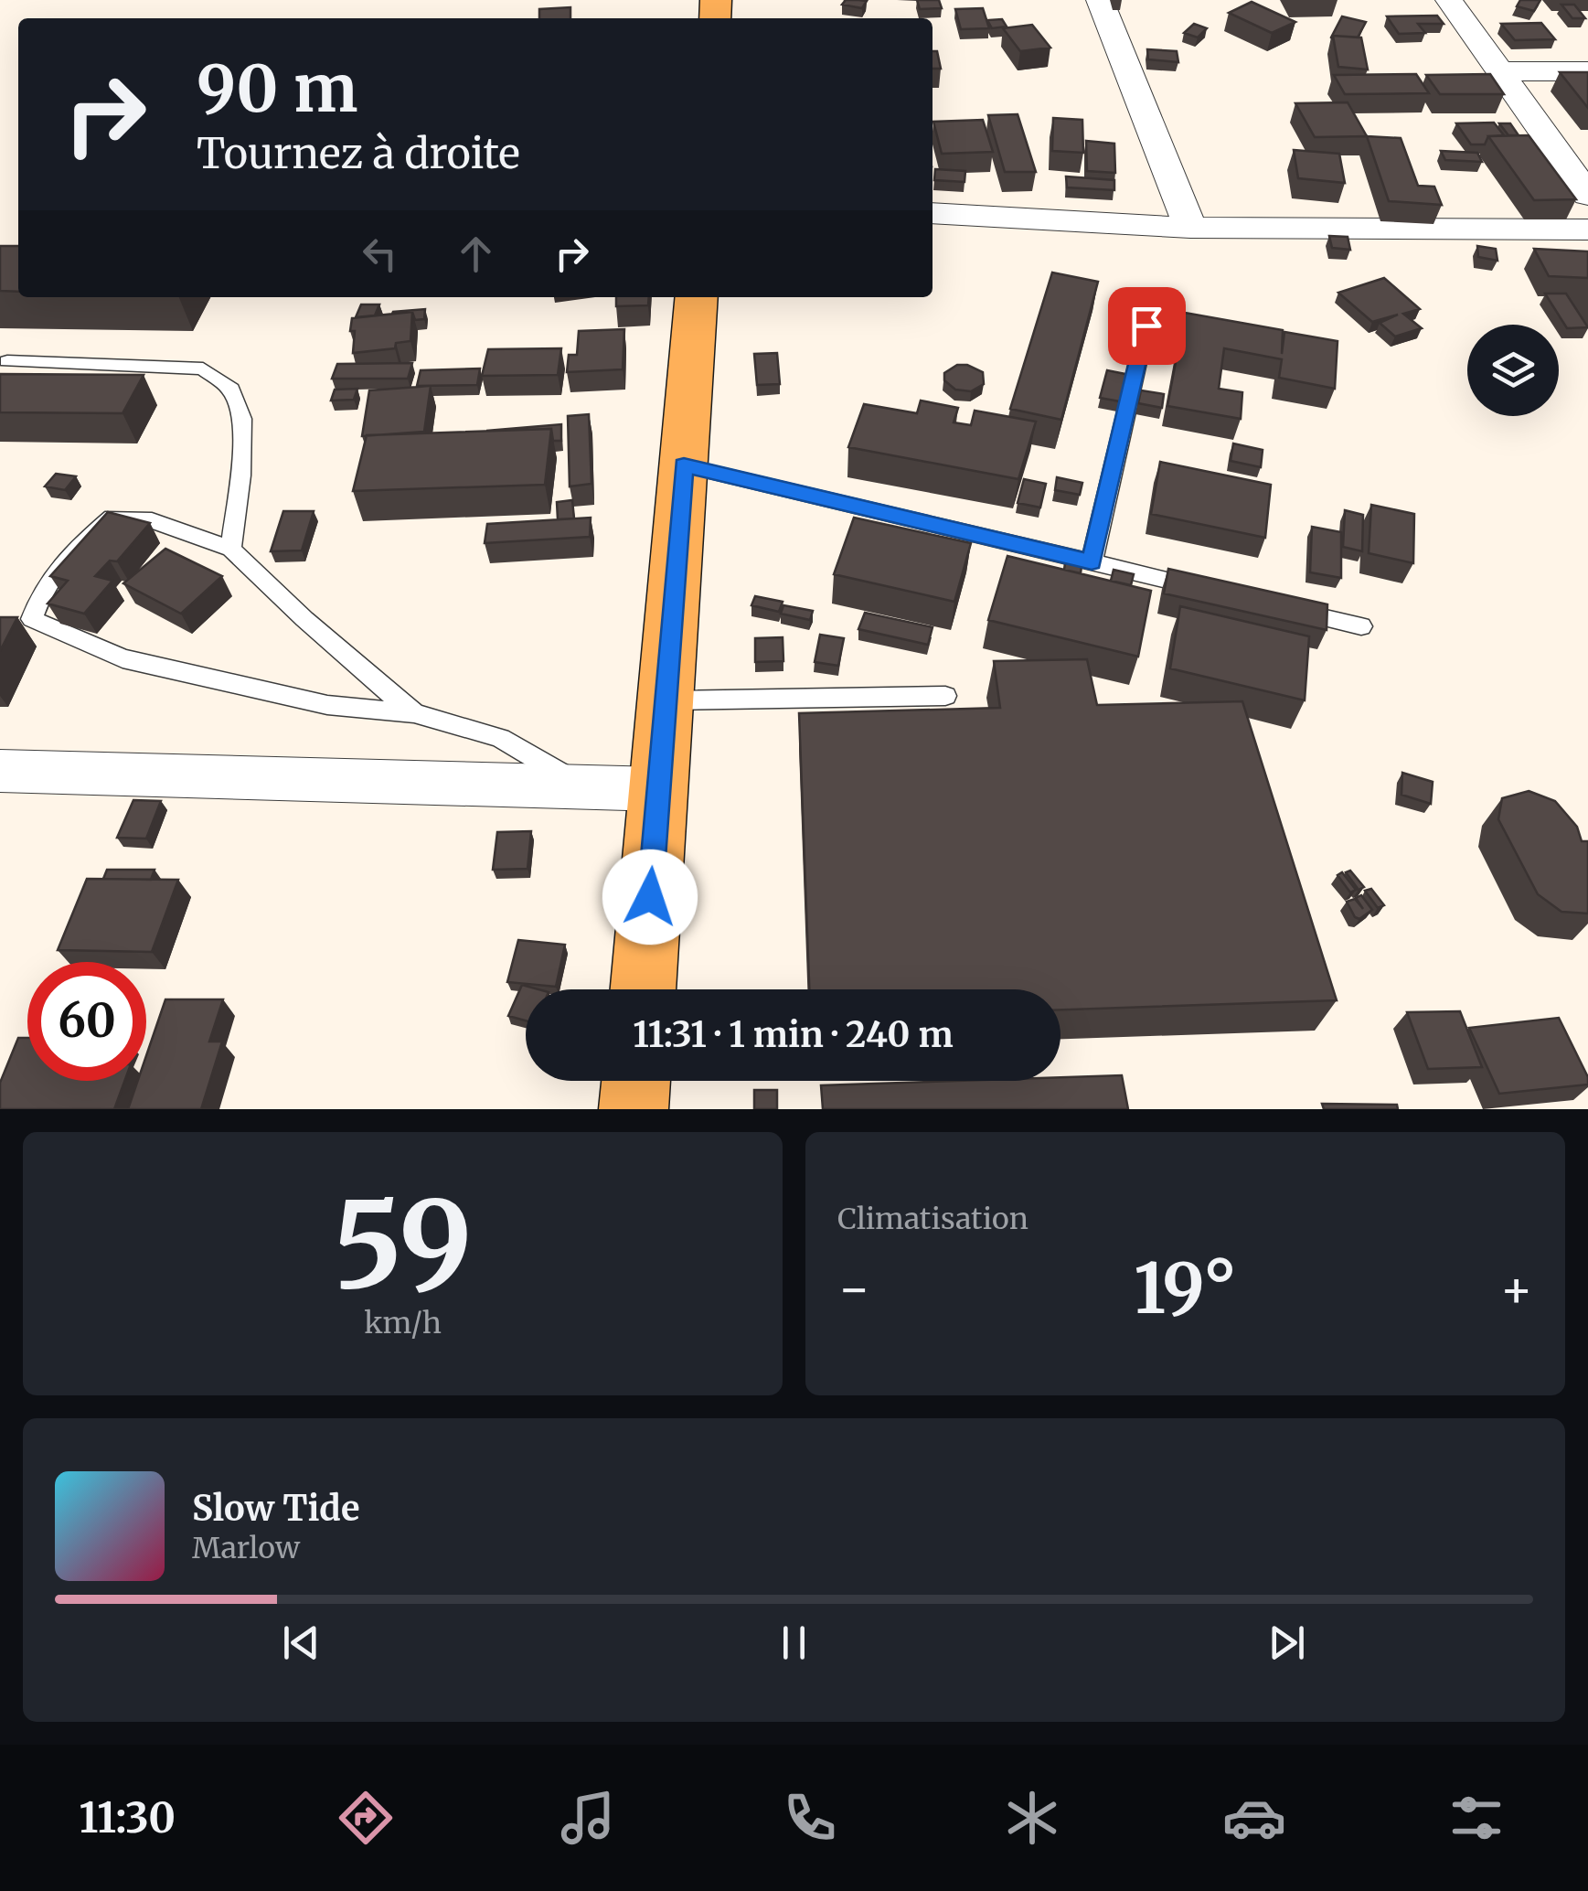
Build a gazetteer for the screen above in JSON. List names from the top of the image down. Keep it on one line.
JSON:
{"page":{"turn":["90 m","Tournez à droite"],"limit":"60","trip":"11:31 · 1 min · 240 m","tile":[["59","km/h"],"Climatisation"],"heat":["−","19°","+"],"song":["Slow Tide","Marlow"],"tabs":"11:30"}}
